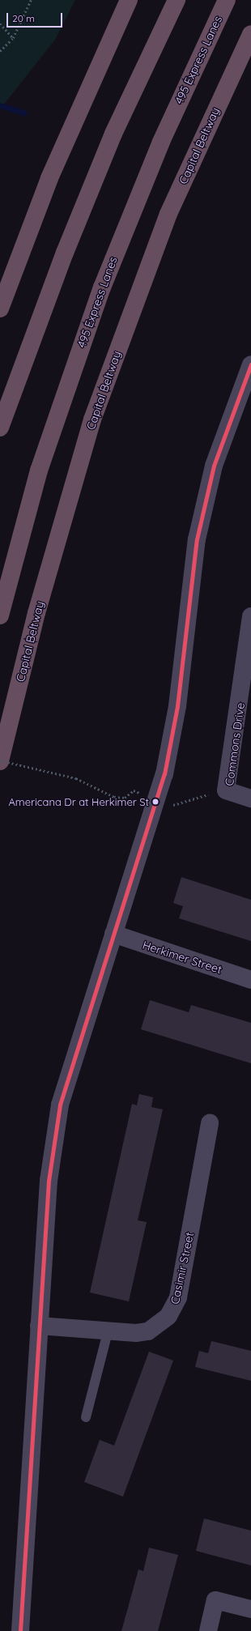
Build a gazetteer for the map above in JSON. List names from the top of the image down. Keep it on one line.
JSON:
{"streets":{"highway":["495 Express Lanes","Capital Beltway"],"street":["Commons Drive","Herkimer Street","Casimir Street"]},"places":["Americana Dr at Herkimer St"],"scale_bar":"20 m"}
